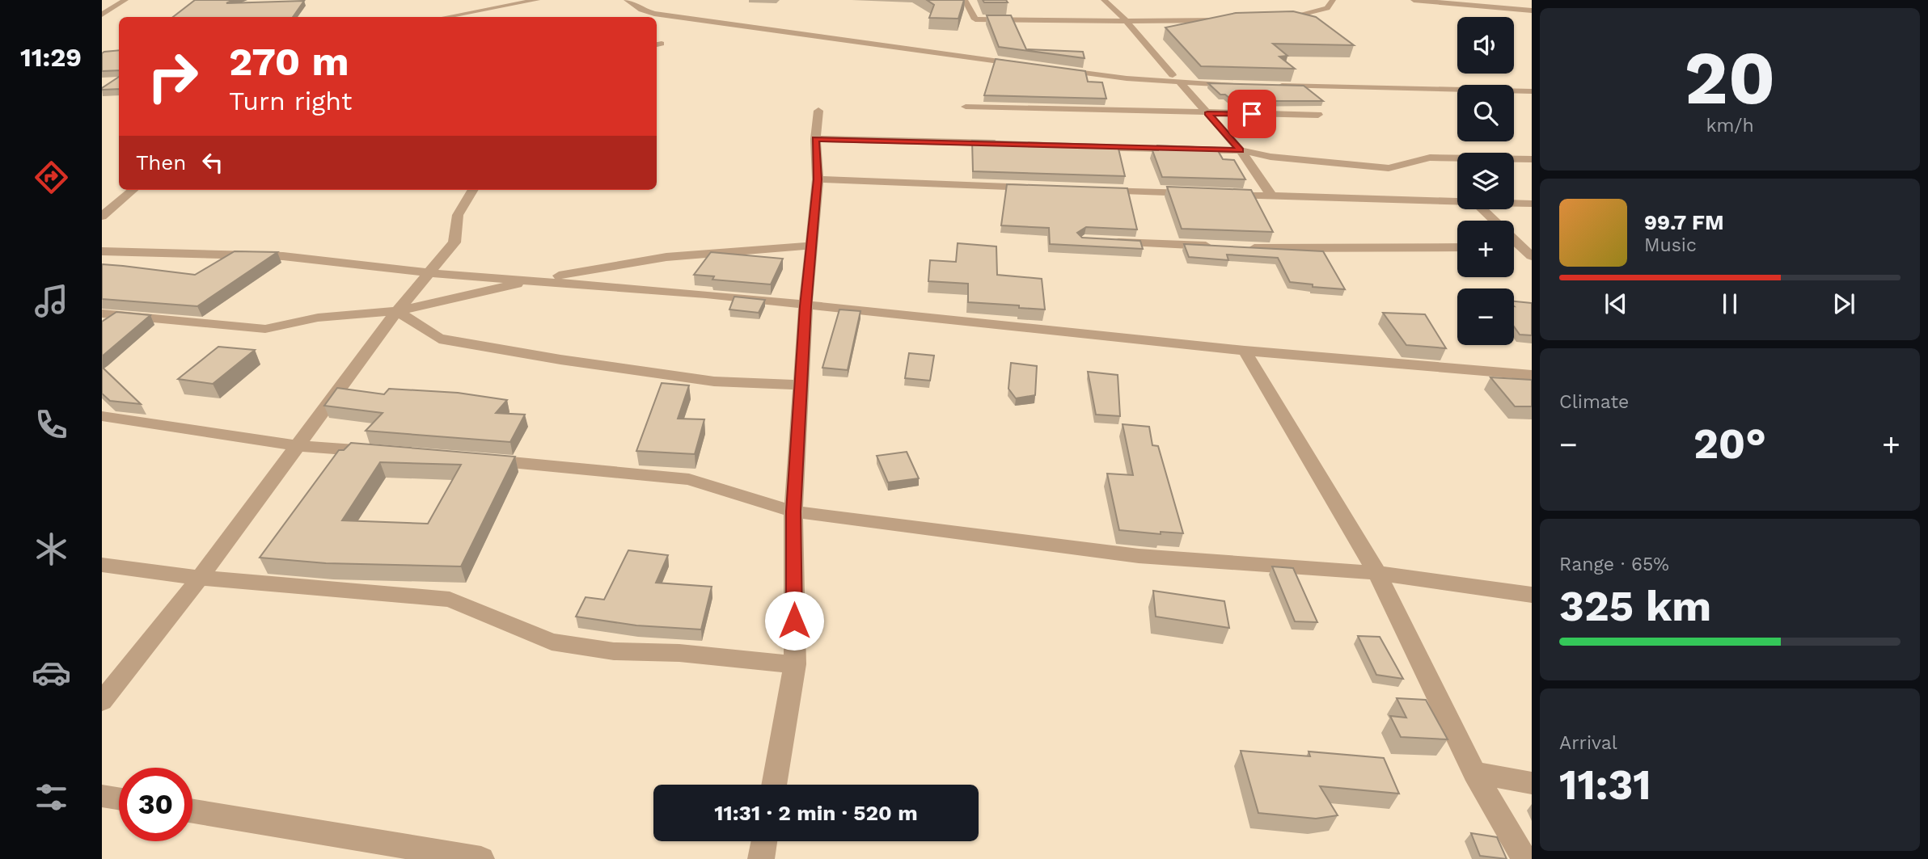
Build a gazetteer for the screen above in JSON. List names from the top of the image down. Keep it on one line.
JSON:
{"page":{"tabs":"11:29","tile":[["20","km/h"],"Climate",["Range · 65%","325 km"],["Arrival","11:31"]],"map_buttons":["+","−"],"turn":["270 m","Turn right"],"then":"Then","song":["99.7 FM","Music"],"heat":["−","20°","+"],"limit":"30","trip":"11:31 · 2 min · 520 m"}}
